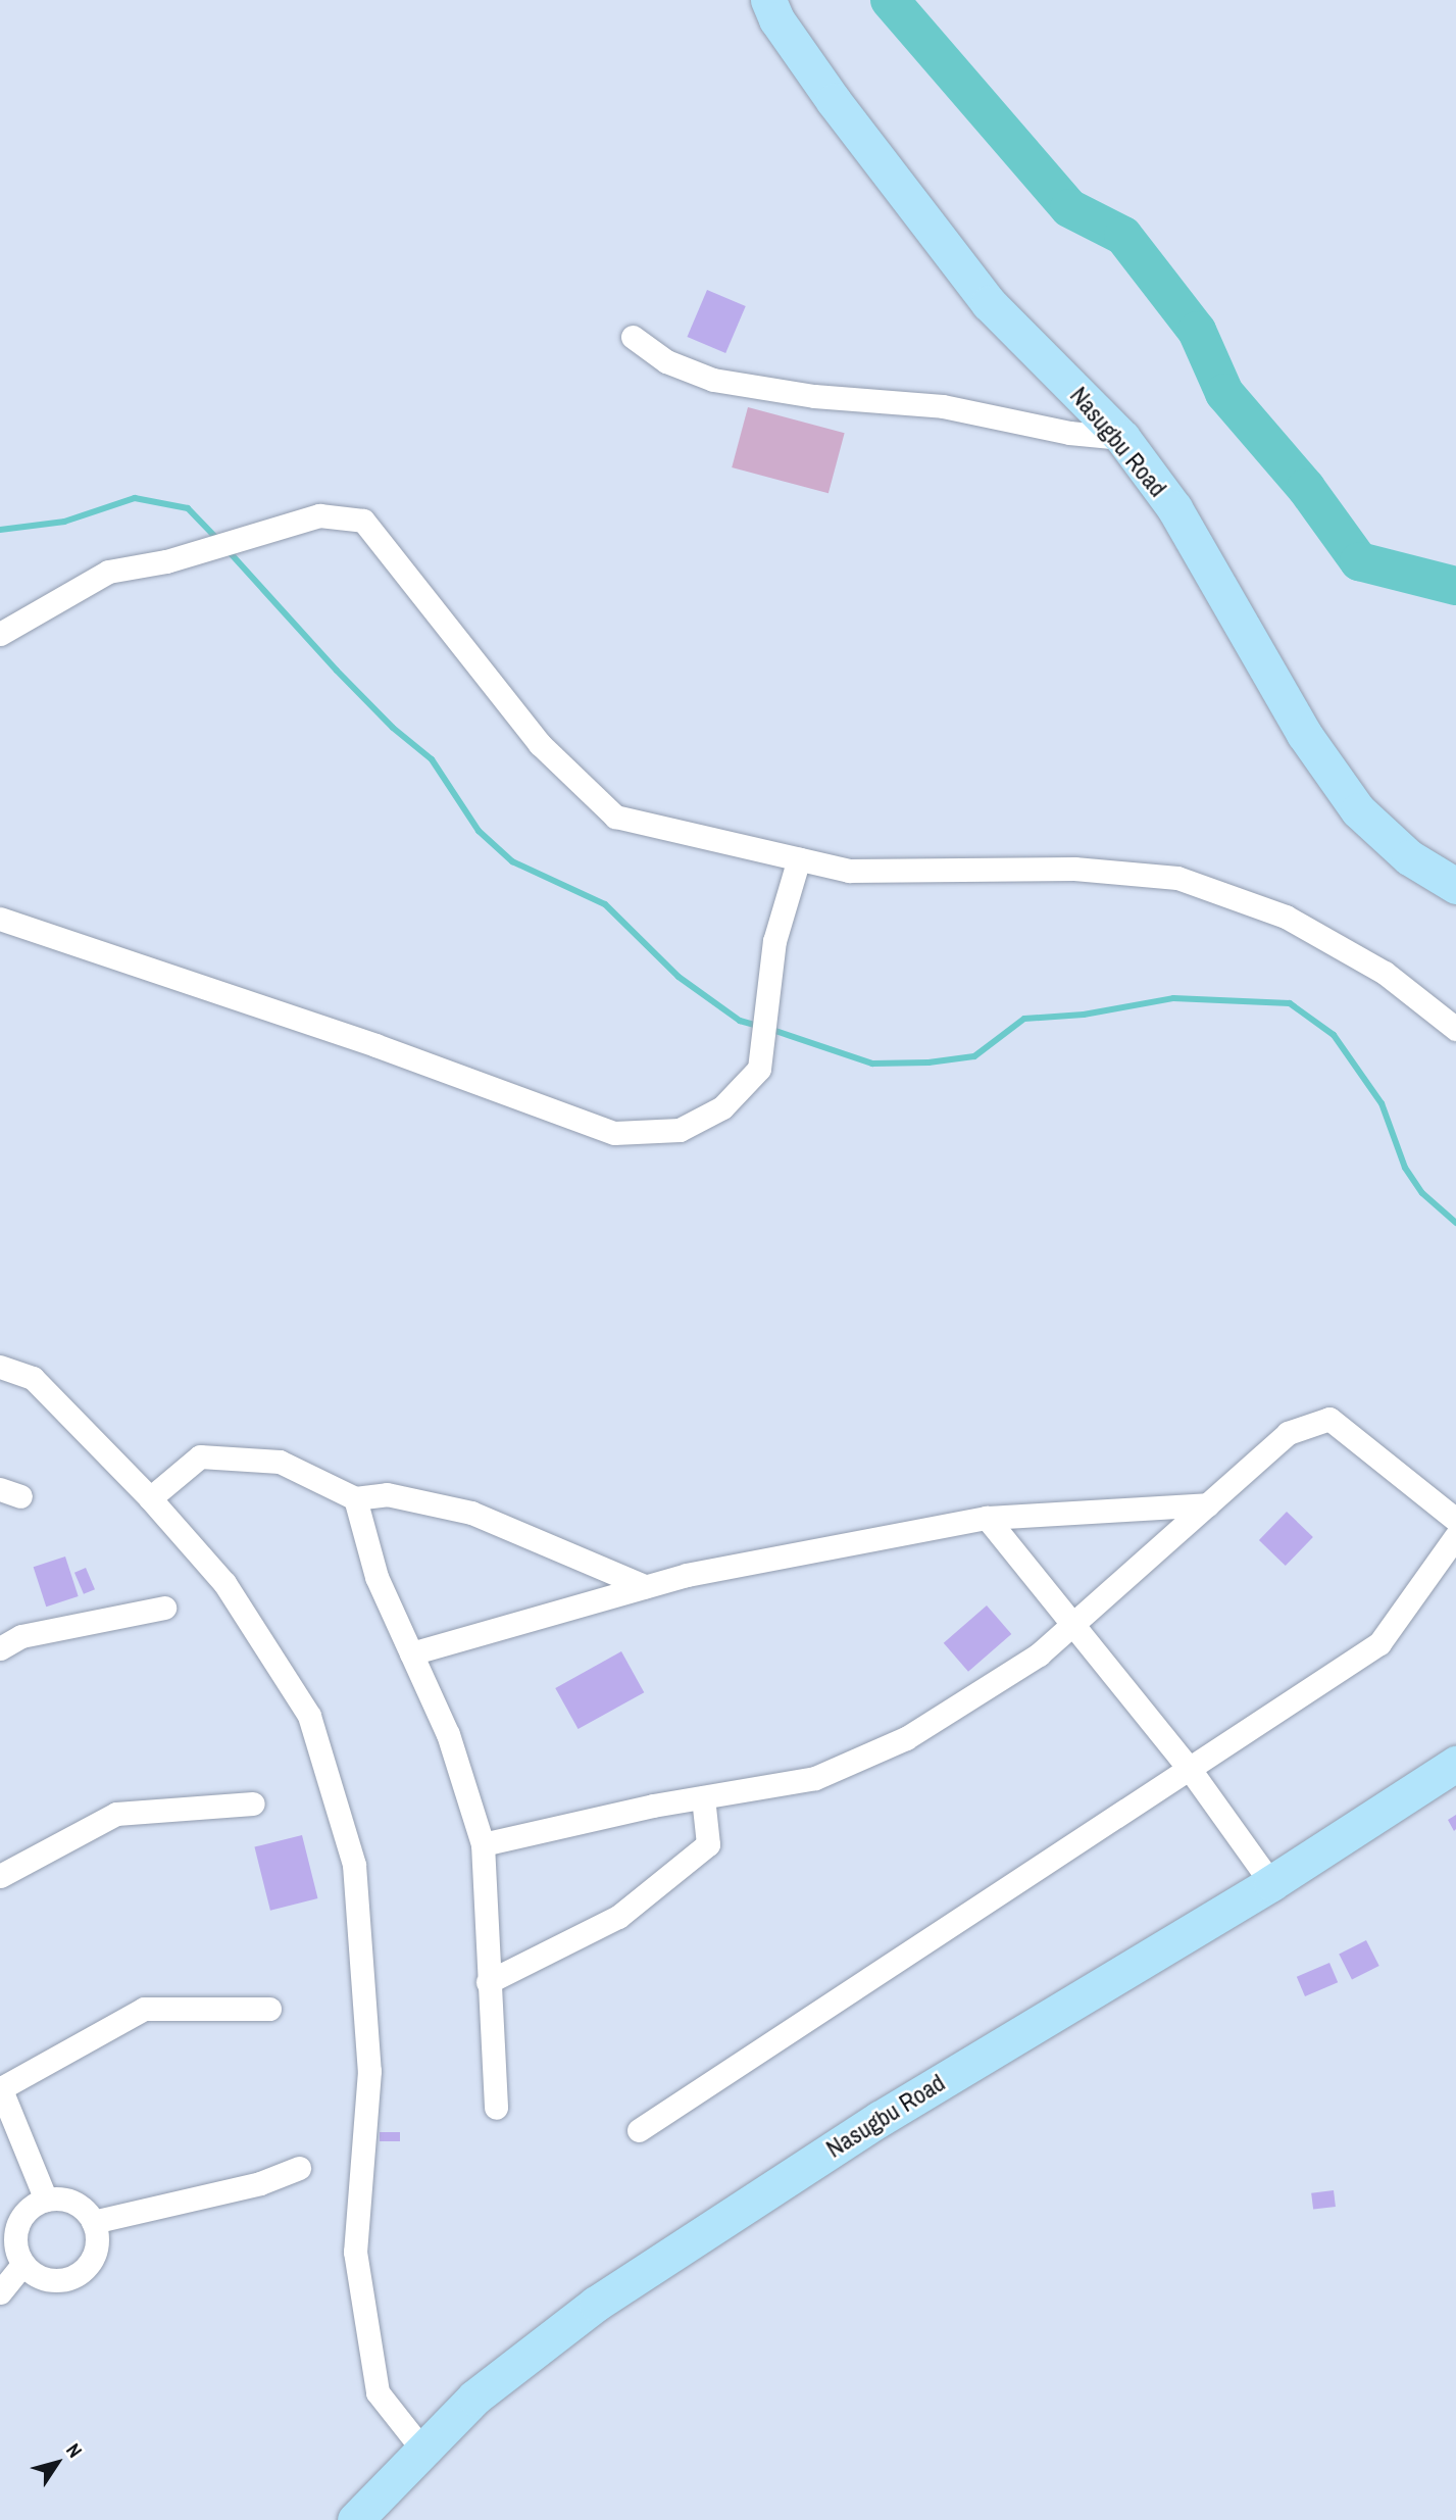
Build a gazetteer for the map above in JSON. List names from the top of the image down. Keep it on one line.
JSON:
{"streets":{"main road":["Nasugbu Road"]},"north":"top right"}
